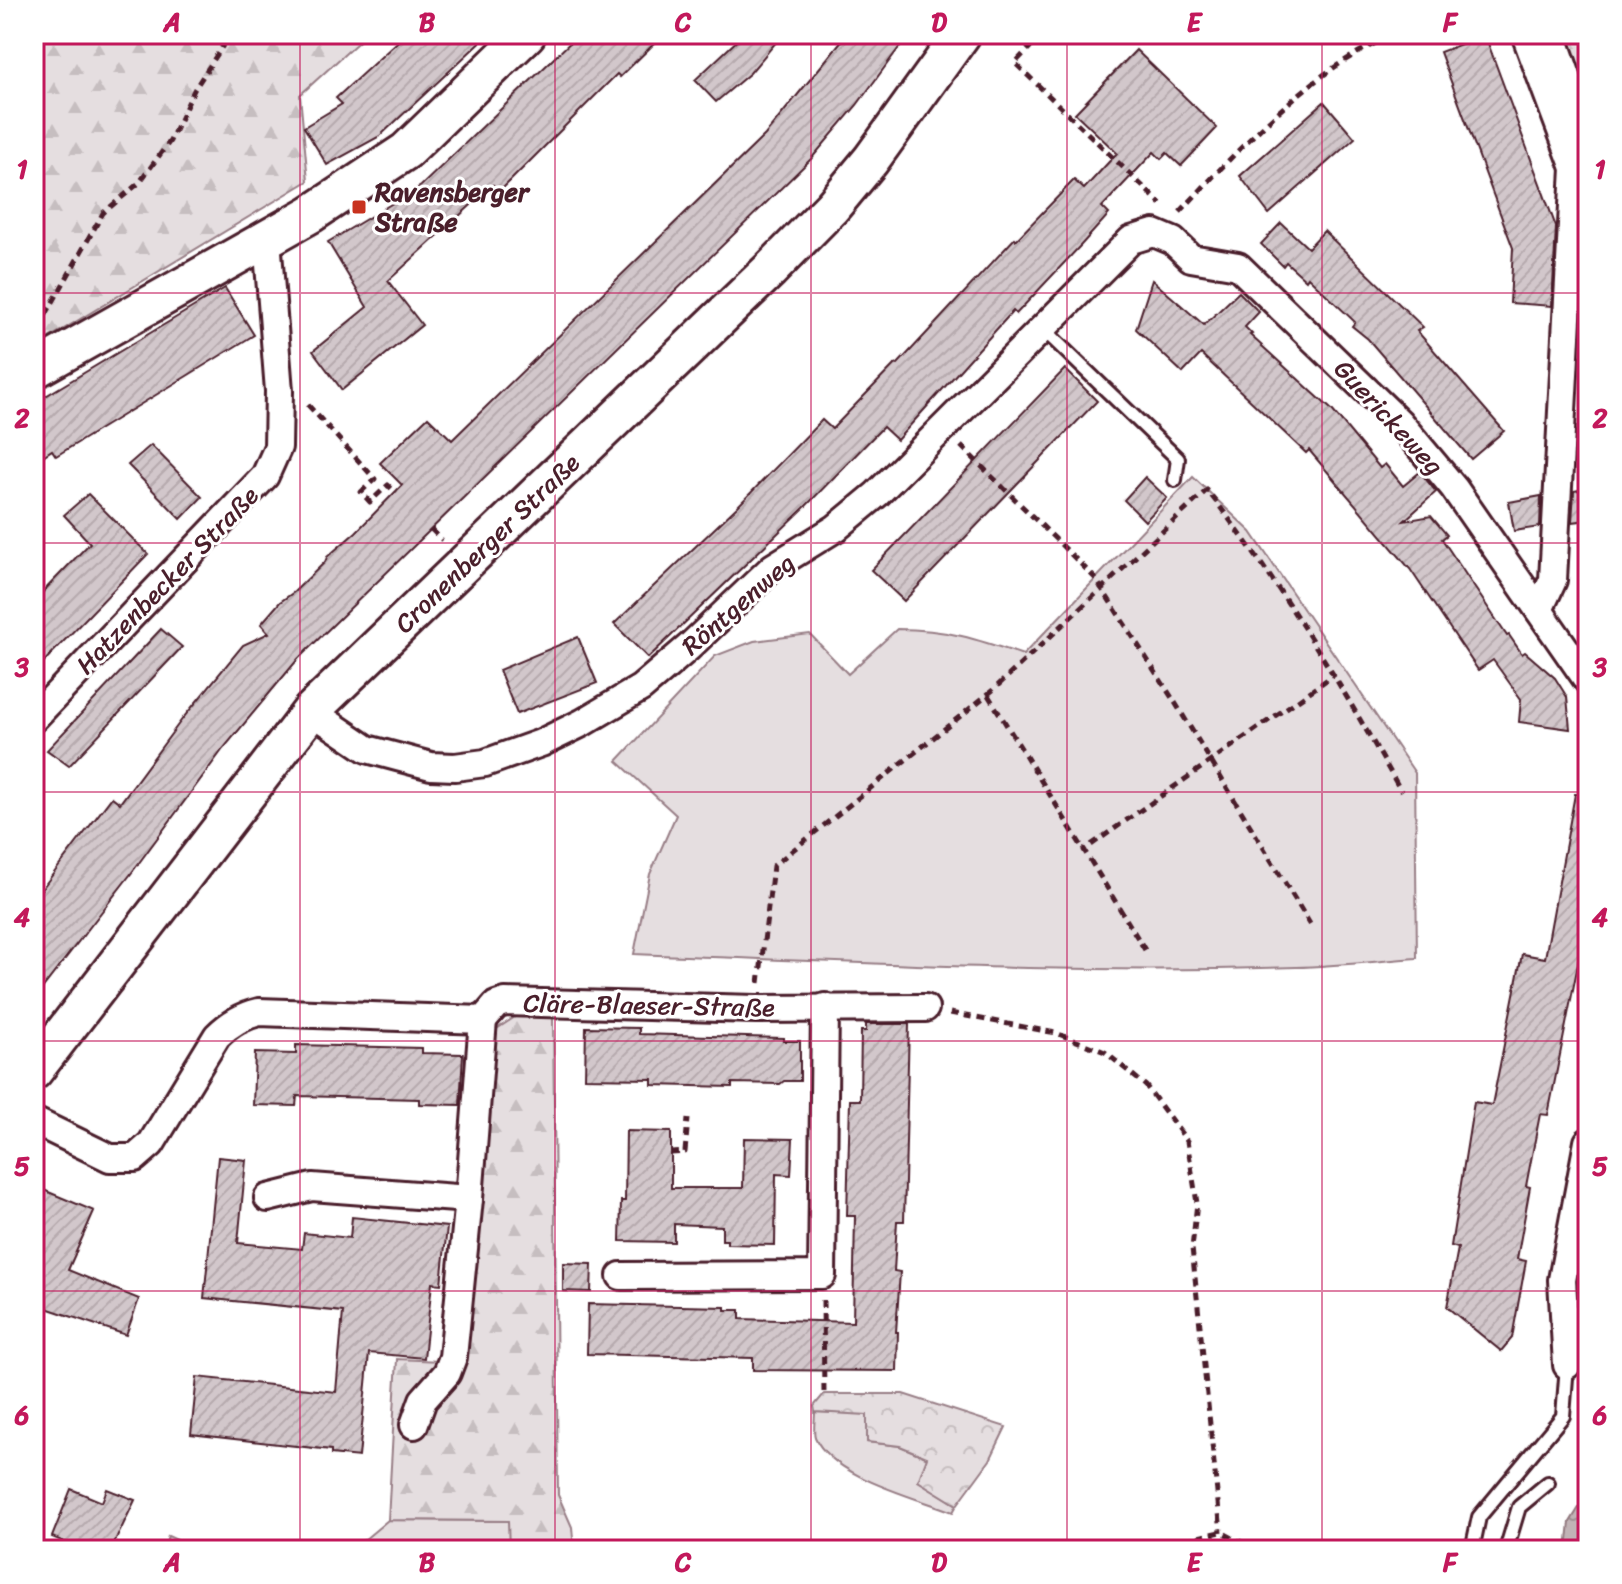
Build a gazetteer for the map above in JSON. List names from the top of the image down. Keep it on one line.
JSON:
{"streets":{"main road":["Cronenberger Straße"],"street":["Guerickeweg","Hatzenbecker Straße","Röntgenweg","Cläre-Blaeser-Straße"]},"crossings":[["Guerickeweg","Röntgenweg"],["Cronenberger Straße","Röntgenweg"]],"places":{"transit":["Ravensberger Straße"]},"grid":{"columns":["A","B","C","D","E","F"],"rows":["1","2","3","4","5","6"]}}
